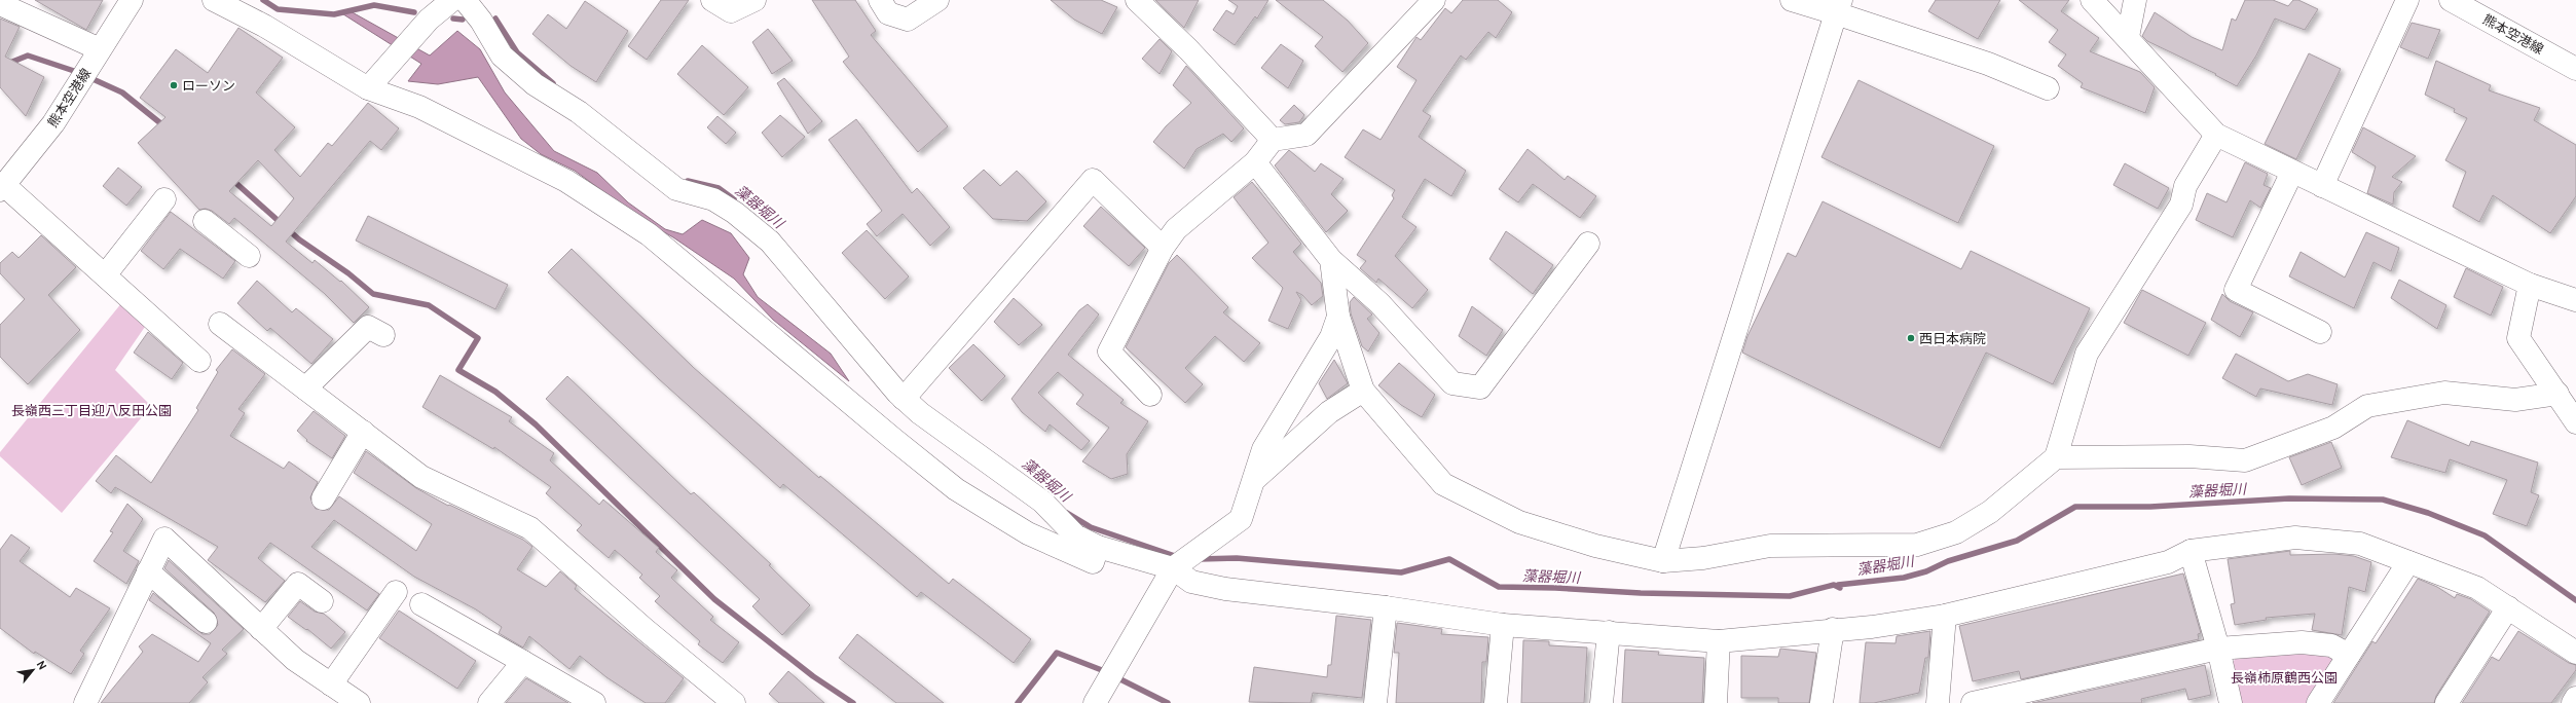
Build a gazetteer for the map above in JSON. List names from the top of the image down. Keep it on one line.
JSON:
{"streets":{"street":["熊本空港線"]},"water":["藻器堀川"],"parks":["長嶺西三丁目迎八反田公園","長嶺柿原鶴西公園"],"places":["ローソン","西日本病院"],"north":"top right"}
